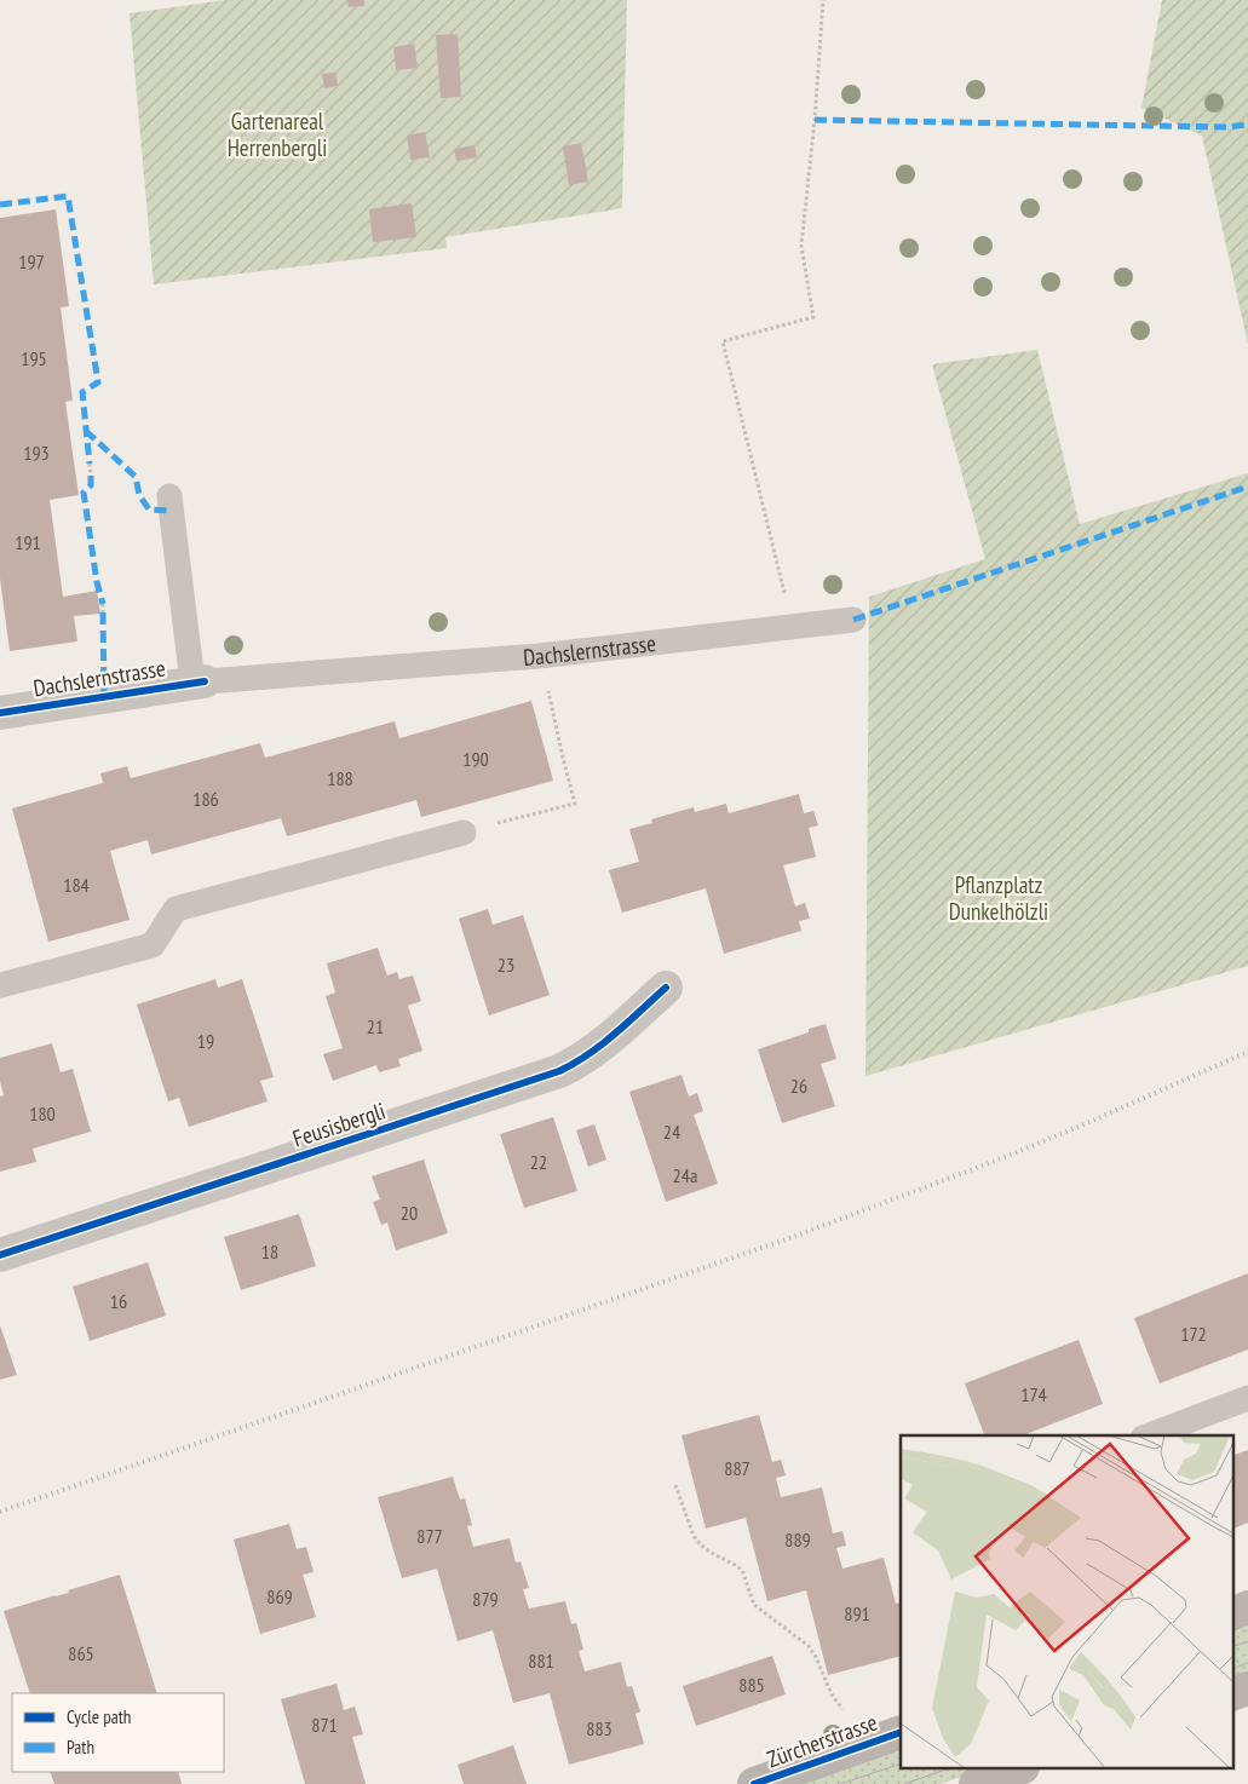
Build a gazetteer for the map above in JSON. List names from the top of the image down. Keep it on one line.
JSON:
{"streets":{"main road":["Zürcherstrasse"],"street":["Dachslernstrasse","Feusisbergli"]},"parks":["Gartenareal Herrenbergli","Pflanzplatz Dunkelhölzli"],"house_numbers":["197","195","193","191","190","188","186","184","23","21","19","26","180","24","22","24a","20","18","16","172","174","887","877","889","869","879","891","865","881","885","871","883"],"legend":["Cycle path","Path"]}
